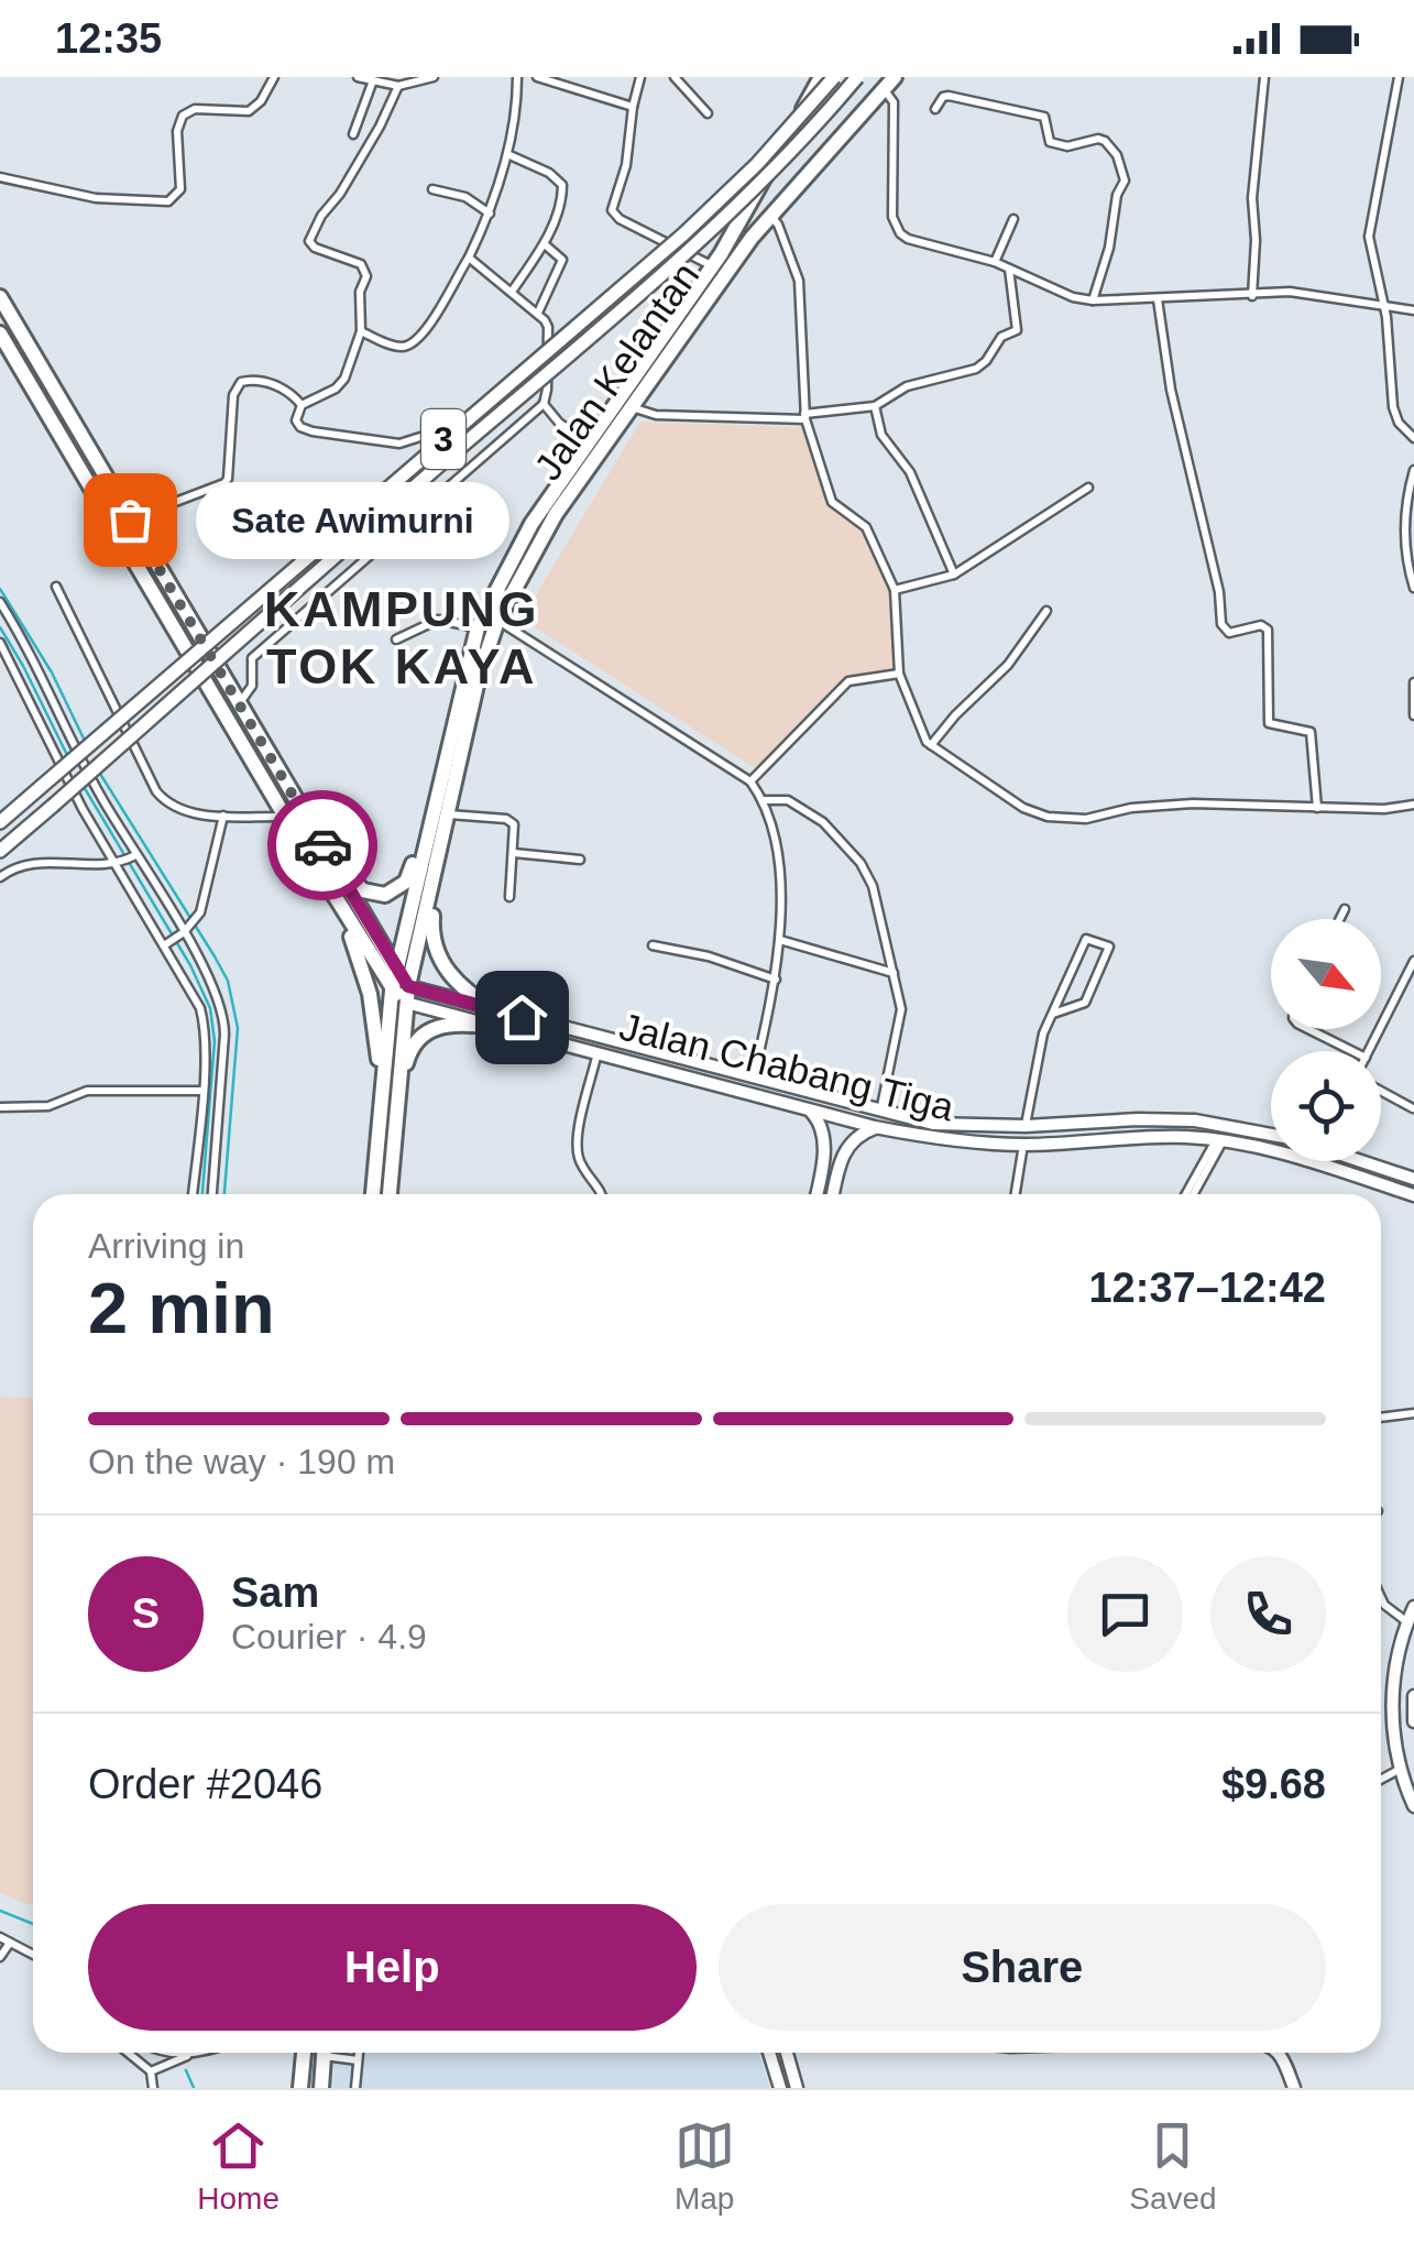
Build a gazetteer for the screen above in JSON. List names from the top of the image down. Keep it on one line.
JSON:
{"streets":{"highway":["Jalan Kelantan"],"main road":["3","Jalan Chabang Tiga"]},"crossings":[["Jalan Kelantan","Jalan Chabang Tiga"]],"districts":["KAMPUNG TOK KAYA"],"places":["Sate Awimurni"],"north":"bottom right","page":{"status":"12:35","bubble":"Sate Awimurni","heading":["2 min","Arriving in","12:37–12:42"],"panel":["Sam","Courier · 4.9","Order #2046","$9.68"],"bar":"On the way · 190 m","round":"S","buttons":["Help","Share"],"tabs":["Home","Map","Saved"]}}
